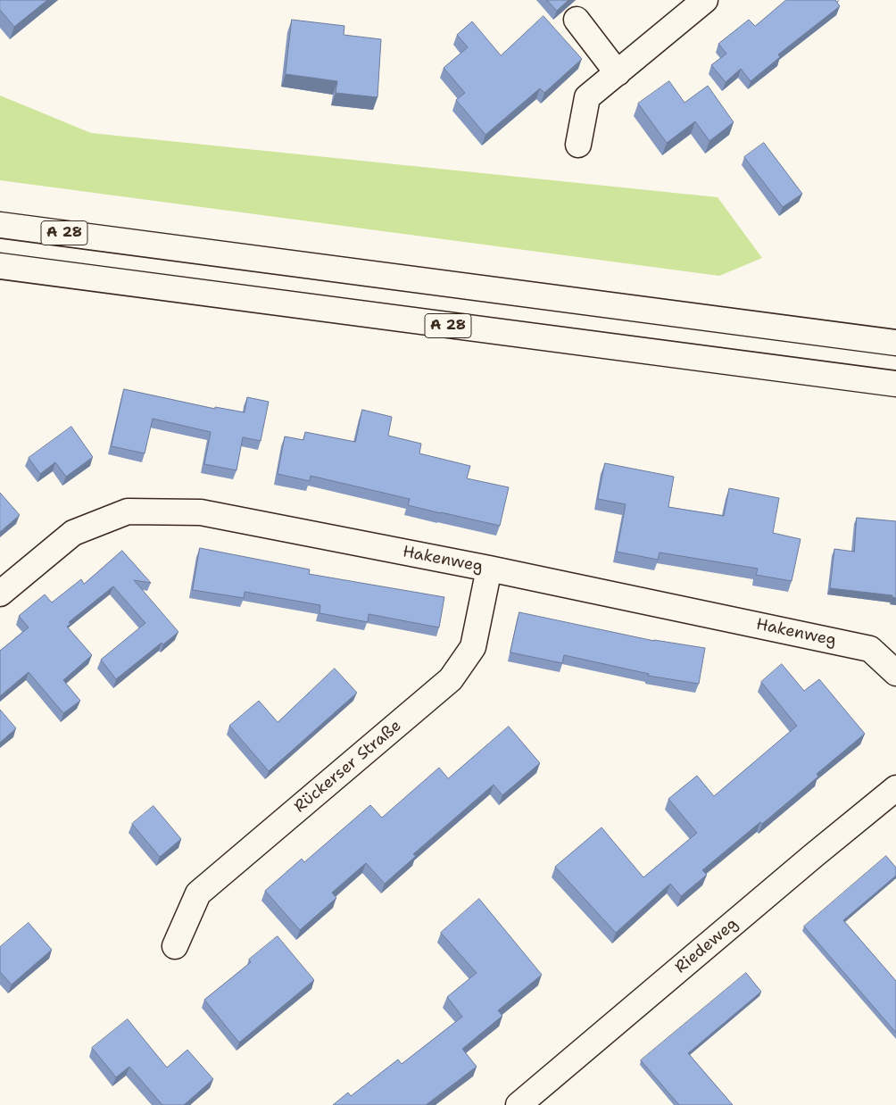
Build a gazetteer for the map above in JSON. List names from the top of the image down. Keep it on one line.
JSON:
{"streets":{"main road":["A 28","Hakenweg","Rückerser Straße","Riedeweg"]},"crossings":[["Hakenweg","Rückerser Straße"]]}
